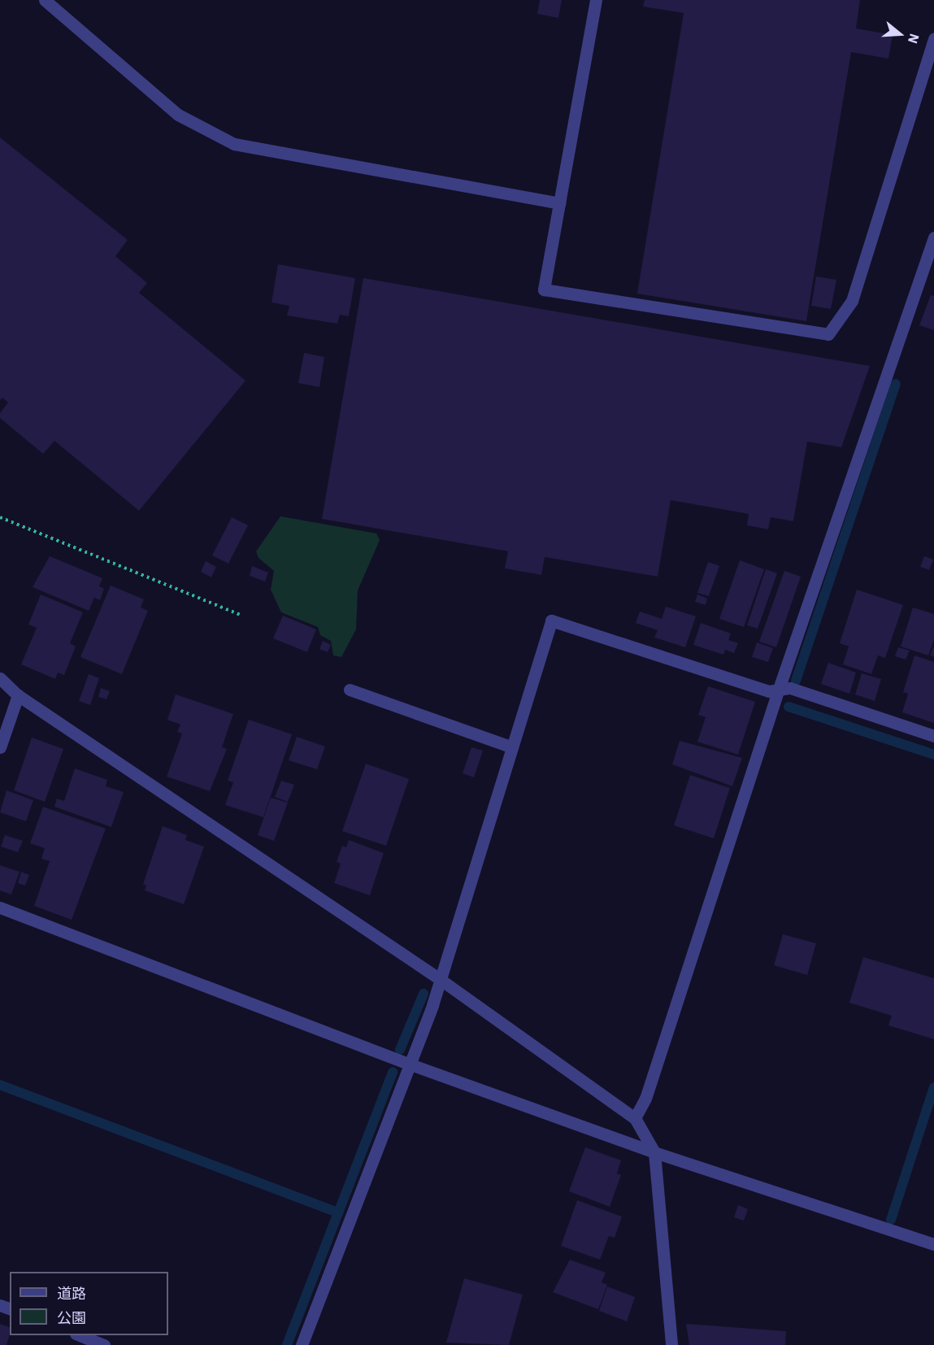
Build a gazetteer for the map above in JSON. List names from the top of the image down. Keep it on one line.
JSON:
{"legend":["道路","公園"],"north":"right"}
